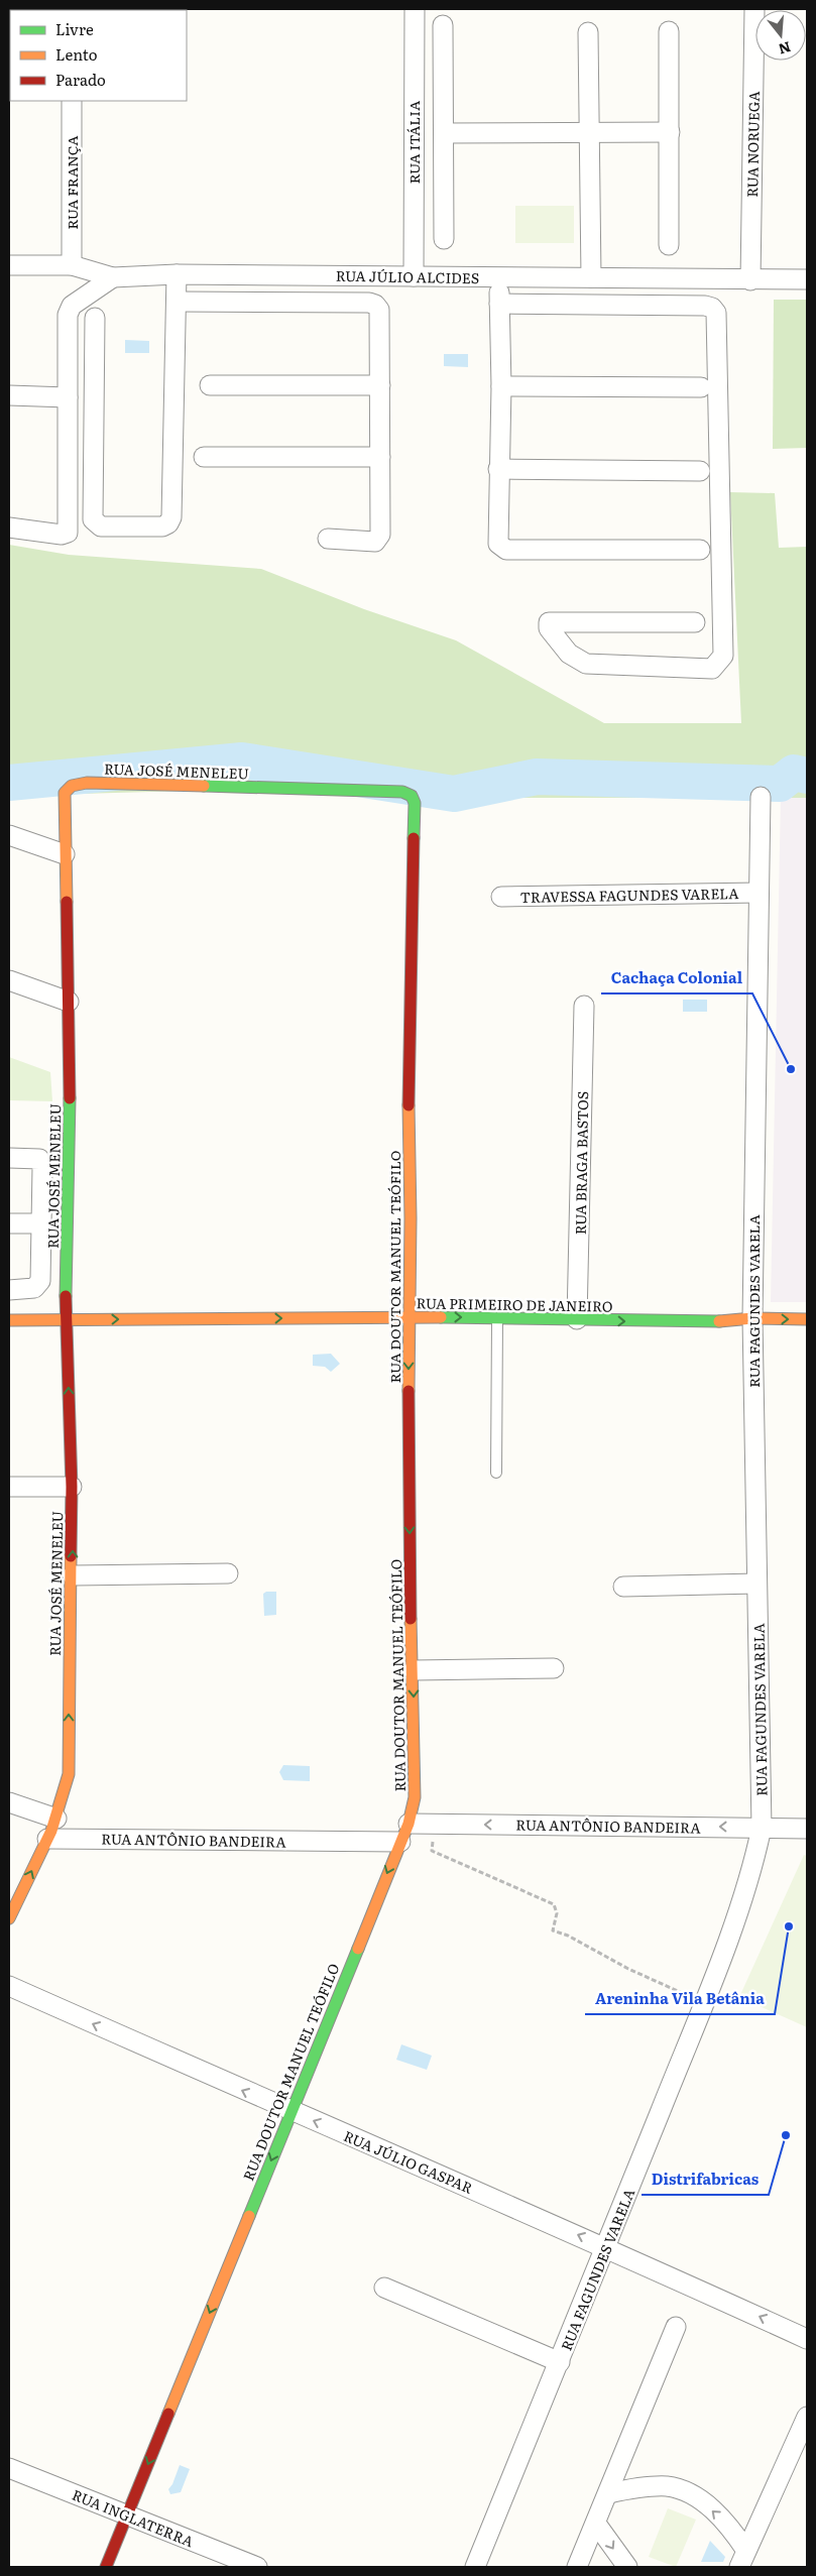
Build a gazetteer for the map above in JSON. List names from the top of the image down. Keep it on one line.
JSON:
{"streets":{"street":["RUA ITÁLIA","RUA NORUEGA","RUA FRANÇA","RUA JÚLIO ALCIDES","RUA JOSÉ MENELEU","TRAVESSA FAGUNDES VARELA","RUA BRAGA BASTOS","RUA DOUTOR MANUEL TEÓFILO","RUA FAGUNDES VARELA","RUA PRIMEIRO DE JANEIRO","RUA ANTÔNIO BANDEIRA","RUA JÚLIO GASPAR","RUA INGLATERRA"]},"crossings":[["RUA ITÁLIA","RUA JÚLIO ALCIDES"],["RUA NORUEGA","RUA JÚLIO ALCIDES"],["RUA FRANÇA","RUA JÚLIO ALCIDES"],["RUA JOSÉ MENELEU","RUA DOUTOR MANUEL TEÓFILO"],["RUA JOSÉ MENELEU","RUA PRIMEIRO DE JANEIRO"],["RUA JOSÉ MENELEU","RUA ANTÔNIO BANDEIRA"],["TRAVESSA FAGUNDES VARELA","RUA FAGUNDES VARELA"],["RUA BRAGA BASTOS","RUA PRIMEIRO DE JANEIRO"],["RUA DOUTOR MANUEL TEÓFILO","RUA PRIMEIRO DE JANEIRO"],["RUA DOUTOR MANUEL TEÓFILO","RUA ANTÔNIO BANDEIRA"],["RUA DOUTOR MANUEL TEÓFILO","RUA JÚLIO GASPAR"],["RUA DOUTOR MANUEL TEÓFILO","RUA INGLATERRA"],["RUA FAGUNDES VARELA","RUA PRIMEIRO DE JANEIRO"],["RUA FAGUNDES VARELA","RUA ANTÔNIO BANDEIRA"],["RUA FAGUNDES VARELA","RUA JÚLIO GASPAR"]],"one_way":["RUA JOSÉ MENELEU","RUA DOUTOR MANUEL TEÓFILO","RUA PRIMEIRO DE JANEIRO","RUA JÚLIO GASPAR"],"places":["Cachaça Colonial","Areninha Vila Betânia","Distrifabricas"],"legend":["Livre","Lento","Parado"],"north":"bottom"}
